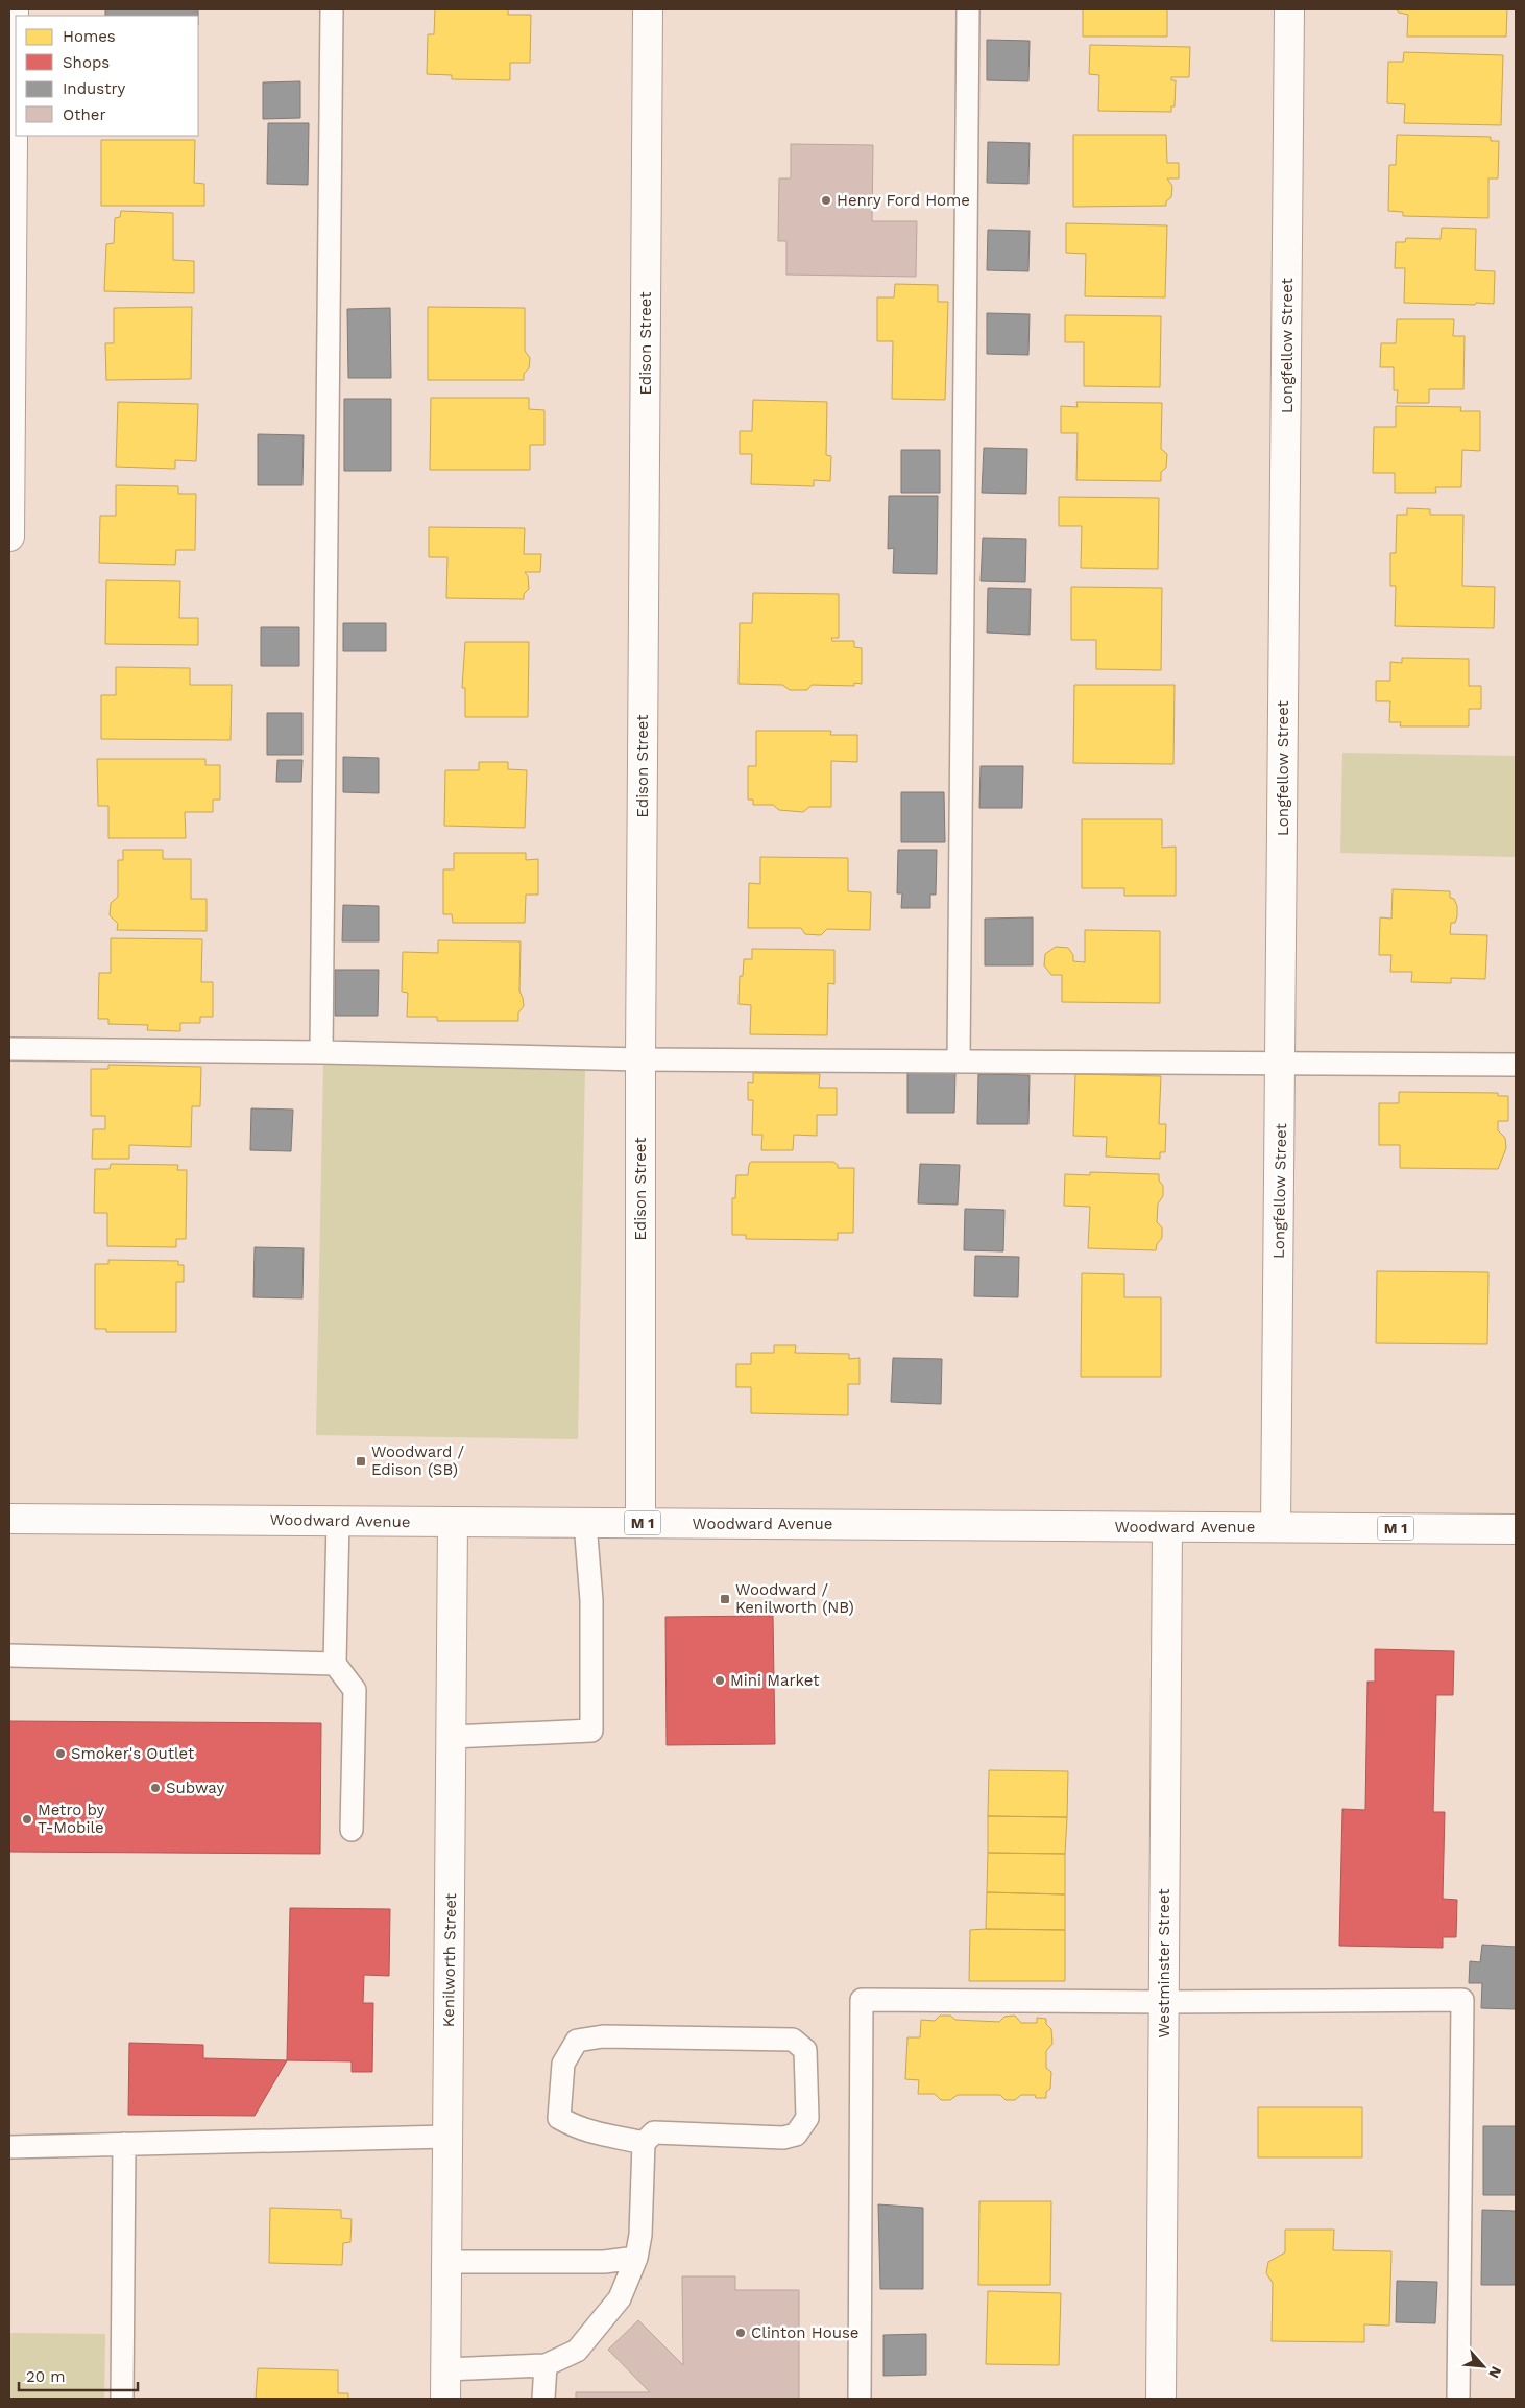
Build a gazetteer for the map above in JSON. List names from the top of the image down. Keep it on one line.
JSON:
{"streets":{"street":["Edison Street","Longfellow Street","Woodward Avenue","M 1","Kenilworth Street","Westminster Street"]},"crossings":[["Edison Street","Woodward Avenue"],["Longfellow Street","Woodward Avenue"],["Woodward Avenue","Kenilworth Street"],["Woodward Avenue","Westminster Street"]],"places":{"other":["Henry Ford Home","Mini Market","Smoker's Outlet","Subway","Metro by T-Mobile","Clinton House"],"transit":["Woodward / Edison (SB)","Woodward / Kenilworth (NB)"]},"legend":["Homes","Shops","Industry","Other"],"scale_bar":"20 m","north":"bottom right"}
